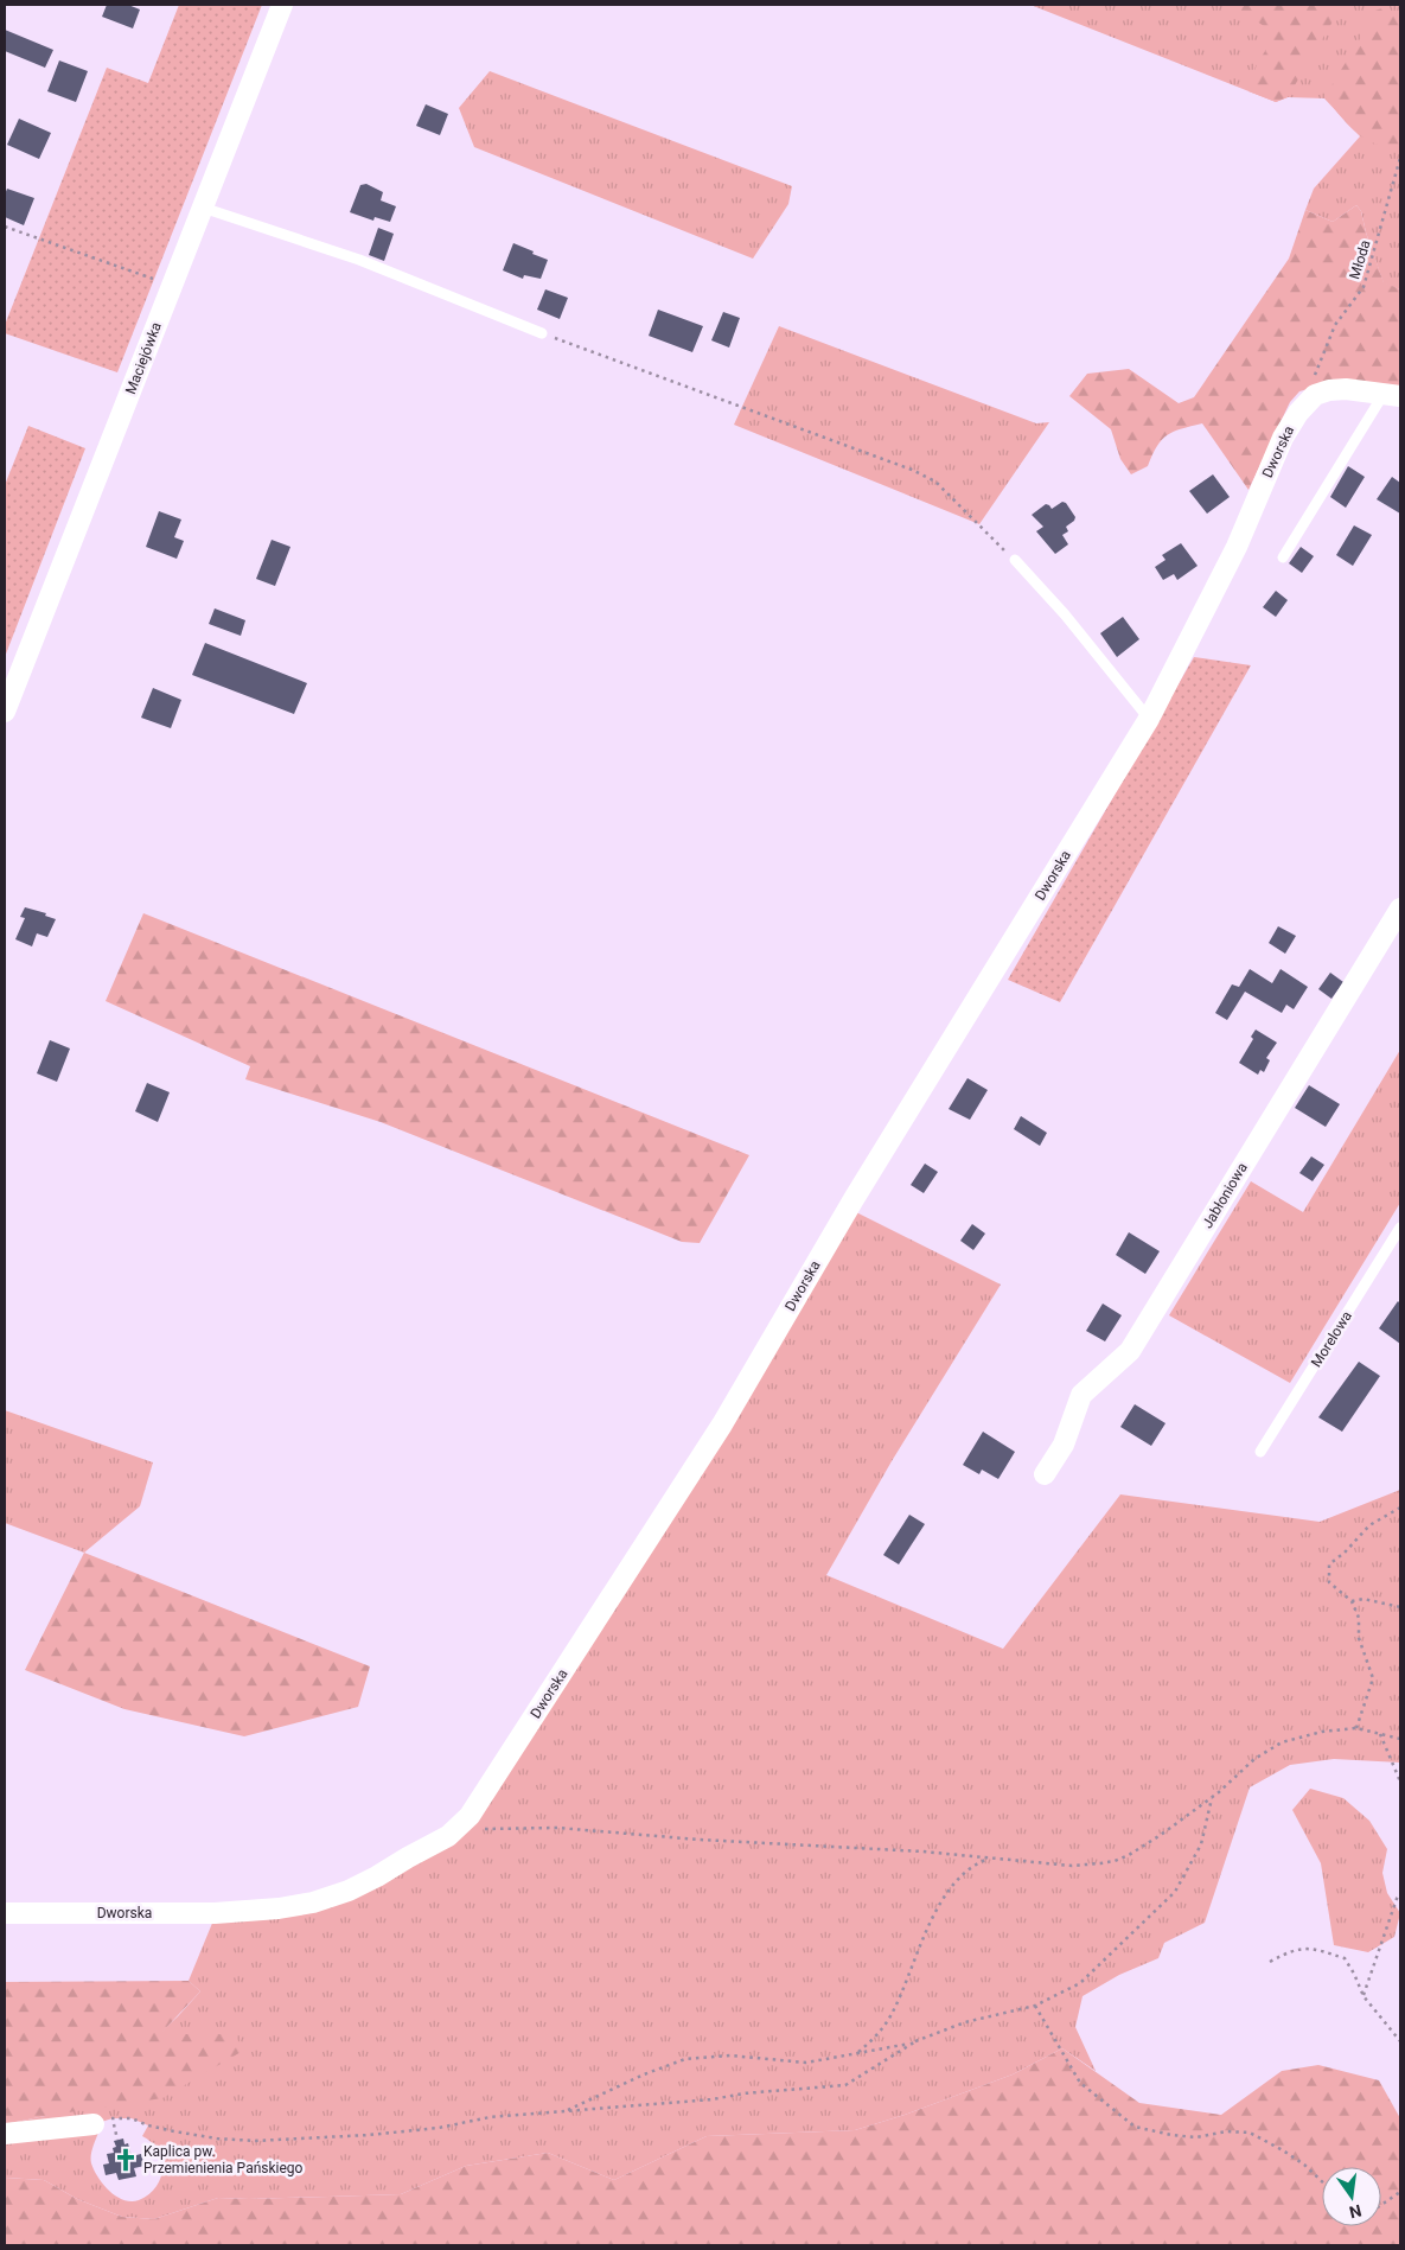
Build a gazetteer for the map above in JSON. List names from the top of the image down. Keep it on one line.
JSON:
{"streets":{"street":["Maciejówka","Dworska","Jabłoniowa"],"lane":["Morelowa"],"path":["Młoda"]},"crossings":[["Młoda","Dworska"]],"places":{"church":["Kaplica pw. Przemienienia Pańskiego"]},"north":"bottom"}
